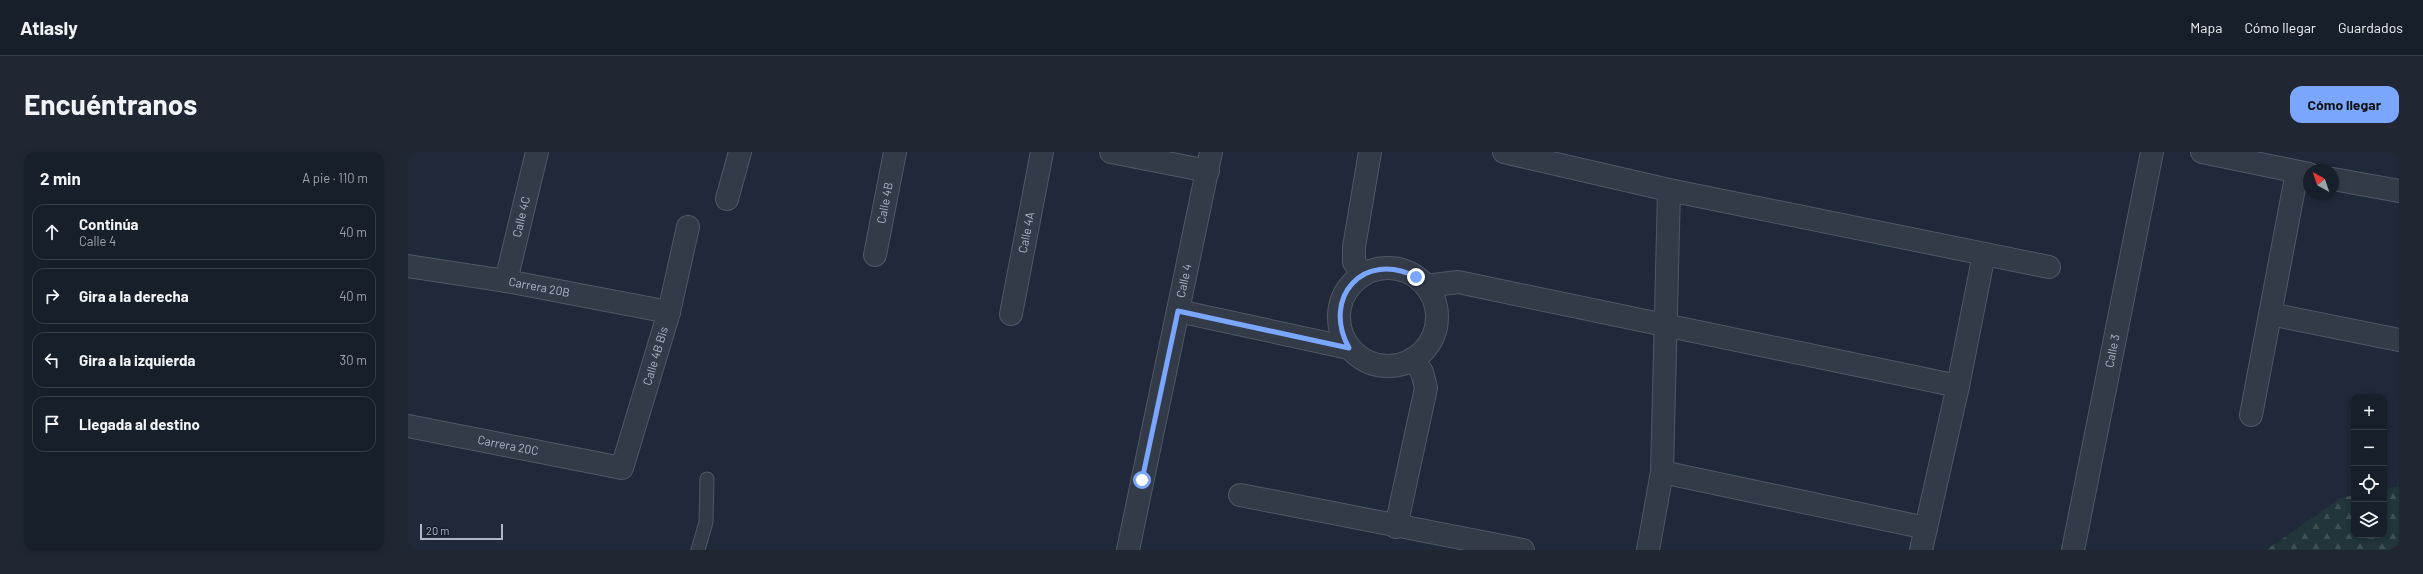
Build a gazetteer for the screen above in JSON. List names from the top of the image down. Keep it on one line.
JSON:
{"streets":{"street":["Calle 4B","Calle 4C","Calle 4A","Calle 4","Carrera 20B","Calle 3","Calle 4B Bis","Carrera 20C"]},"crossings":[["Calle 4C","Carrera 20B"],["Carrera 20B","Calle 4B Bis"],["Calle 4B Bis","Carrera 20C"]],"scale_bar":"20 m","north":"top left","page":{"header":"Atlasly","nav":["Mapa","Cómo llegar","Guardados"],"buttons":"Cómo llegar","title":"Encuéntranos","heading":["2 min","A pie · 110 m"],"list":[["Continúa","Calle 4","40 m"],["Gira a la derecha","40 m"],["Gira a la izquierda","30 m"],"Llegada al destino"],"map_buttons":["+","−"],"scale":"20 m"}}
